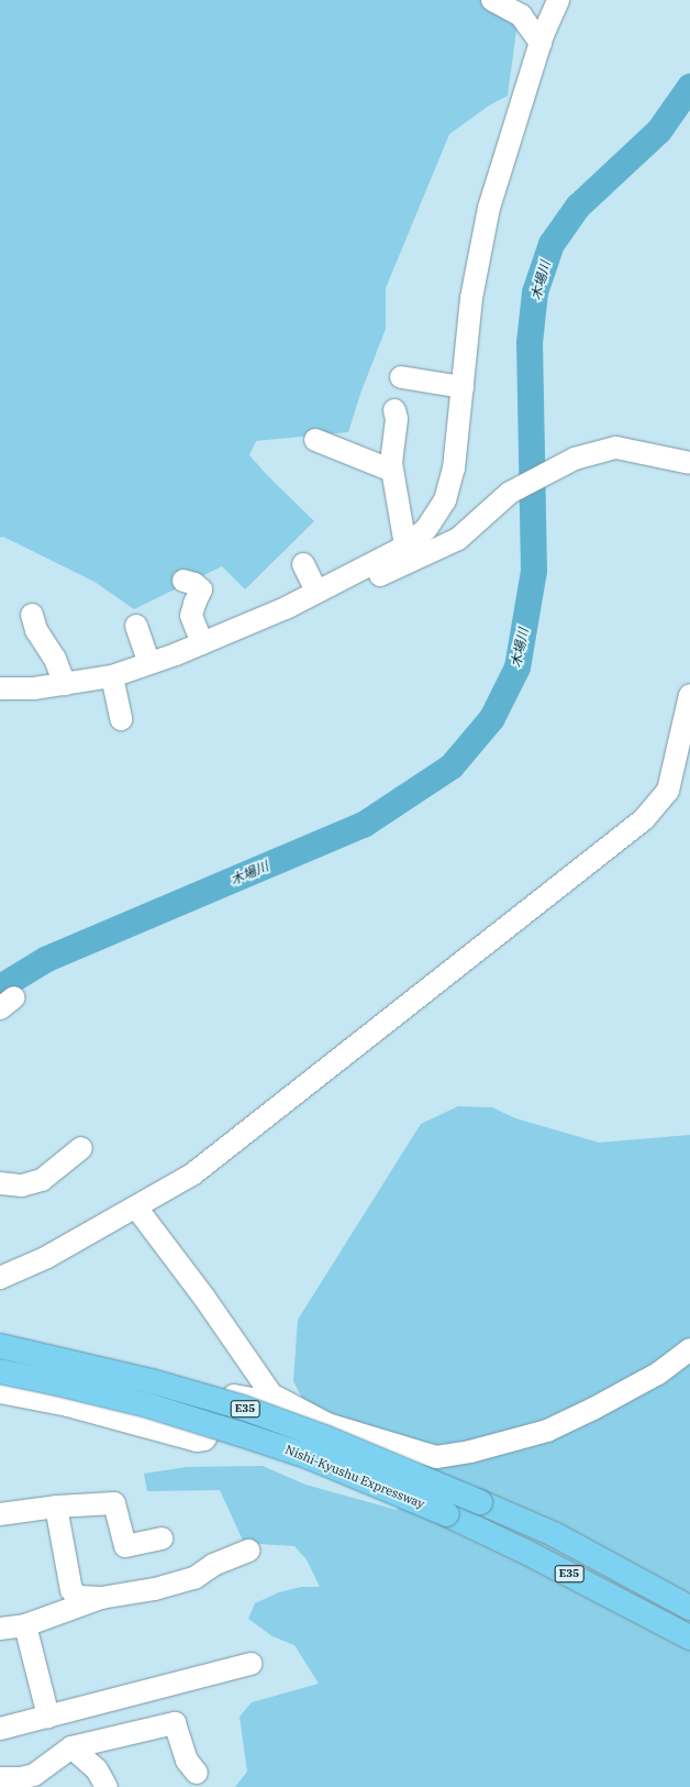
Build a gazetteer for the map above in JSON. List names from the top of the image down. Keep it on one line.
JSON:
{"streets":{"highway":["E35","Nishi-Kyushu Expressway"]},"water":["木場川"]}
